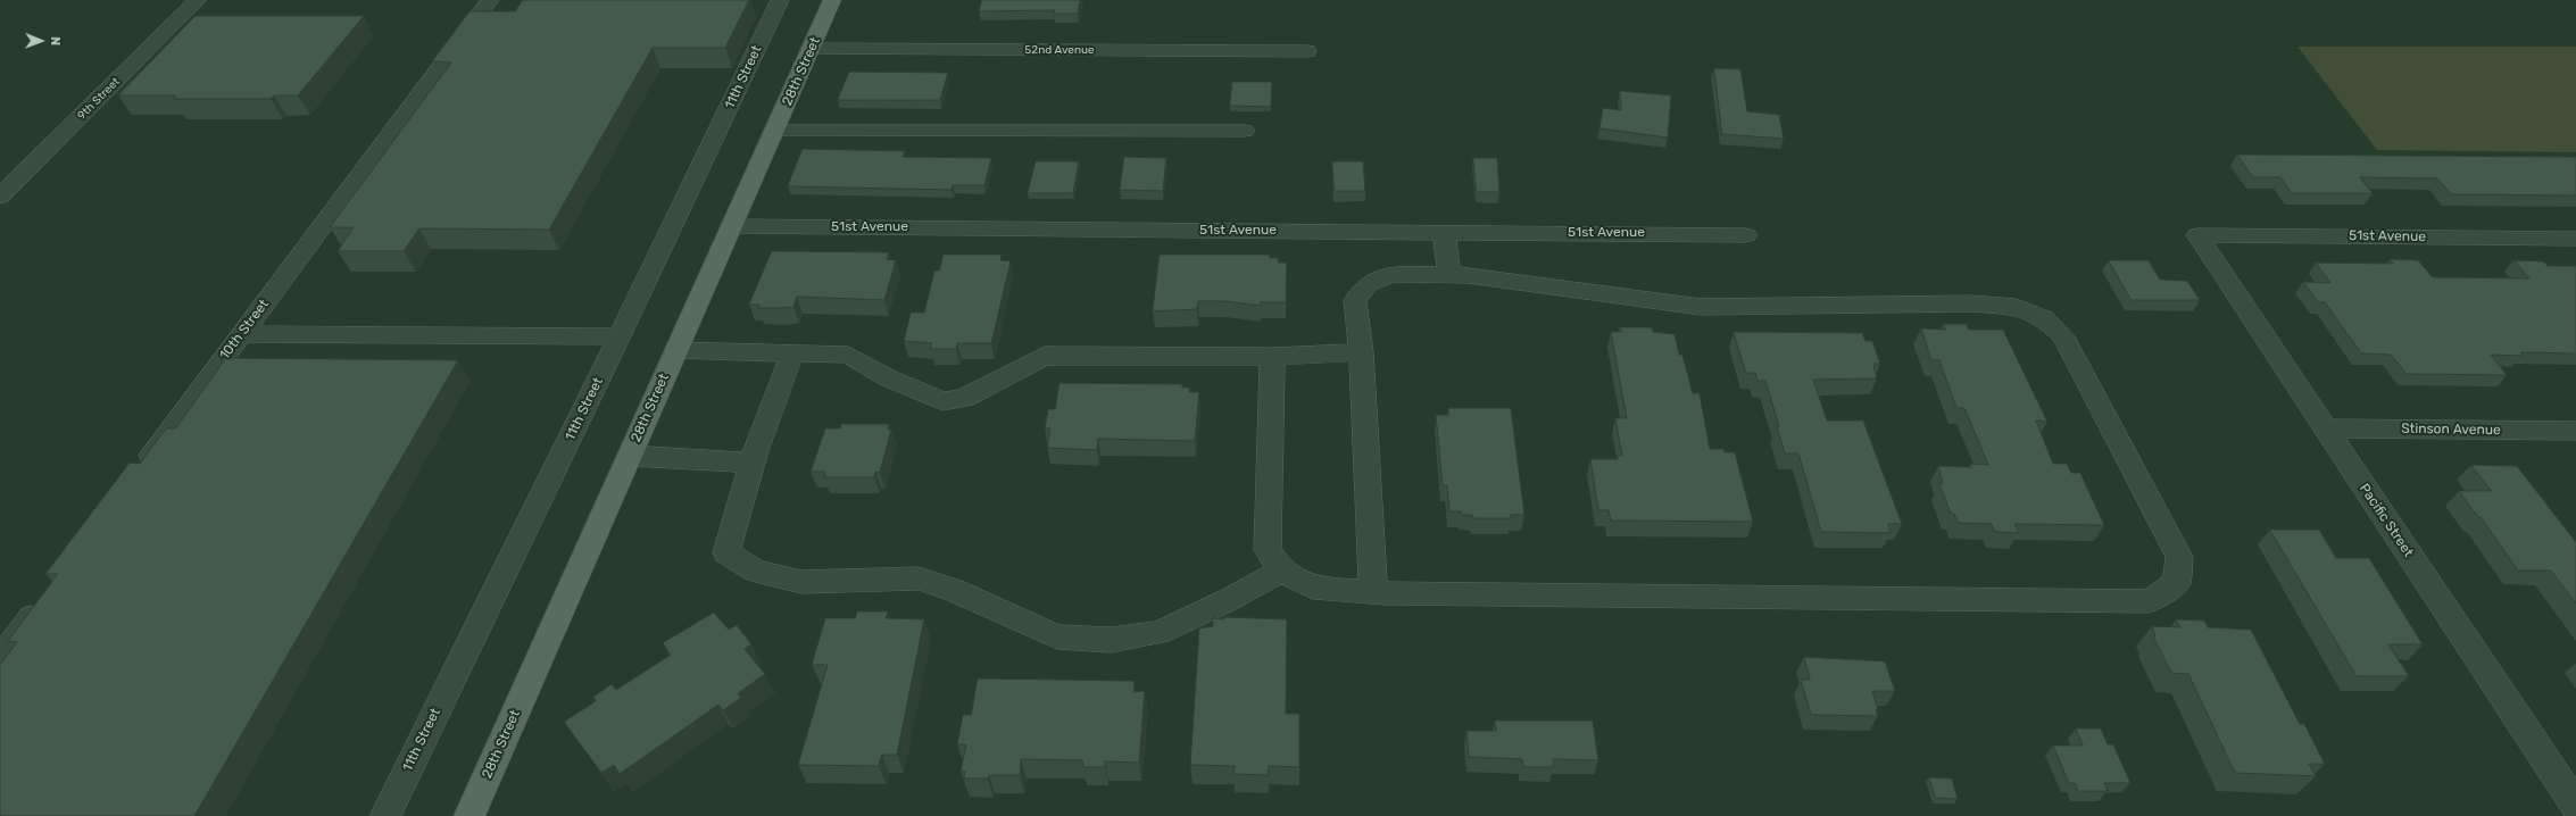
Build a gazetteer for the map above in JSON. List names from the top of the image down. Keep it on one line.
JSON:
{"streets":{"main road":["28th Street"],"street":["52nd Avenue","11th Street","9th Street","51st Avenue","10th Street","Stinson Avenue","Pacific Street"]},"crossings":[["52nd Avenue","28th Street"],["28th Street","51st Avenue"],["51st Avenue","Pacific Street"],["Stinson Avenue","Pacific Street"]],"north":"right"}
